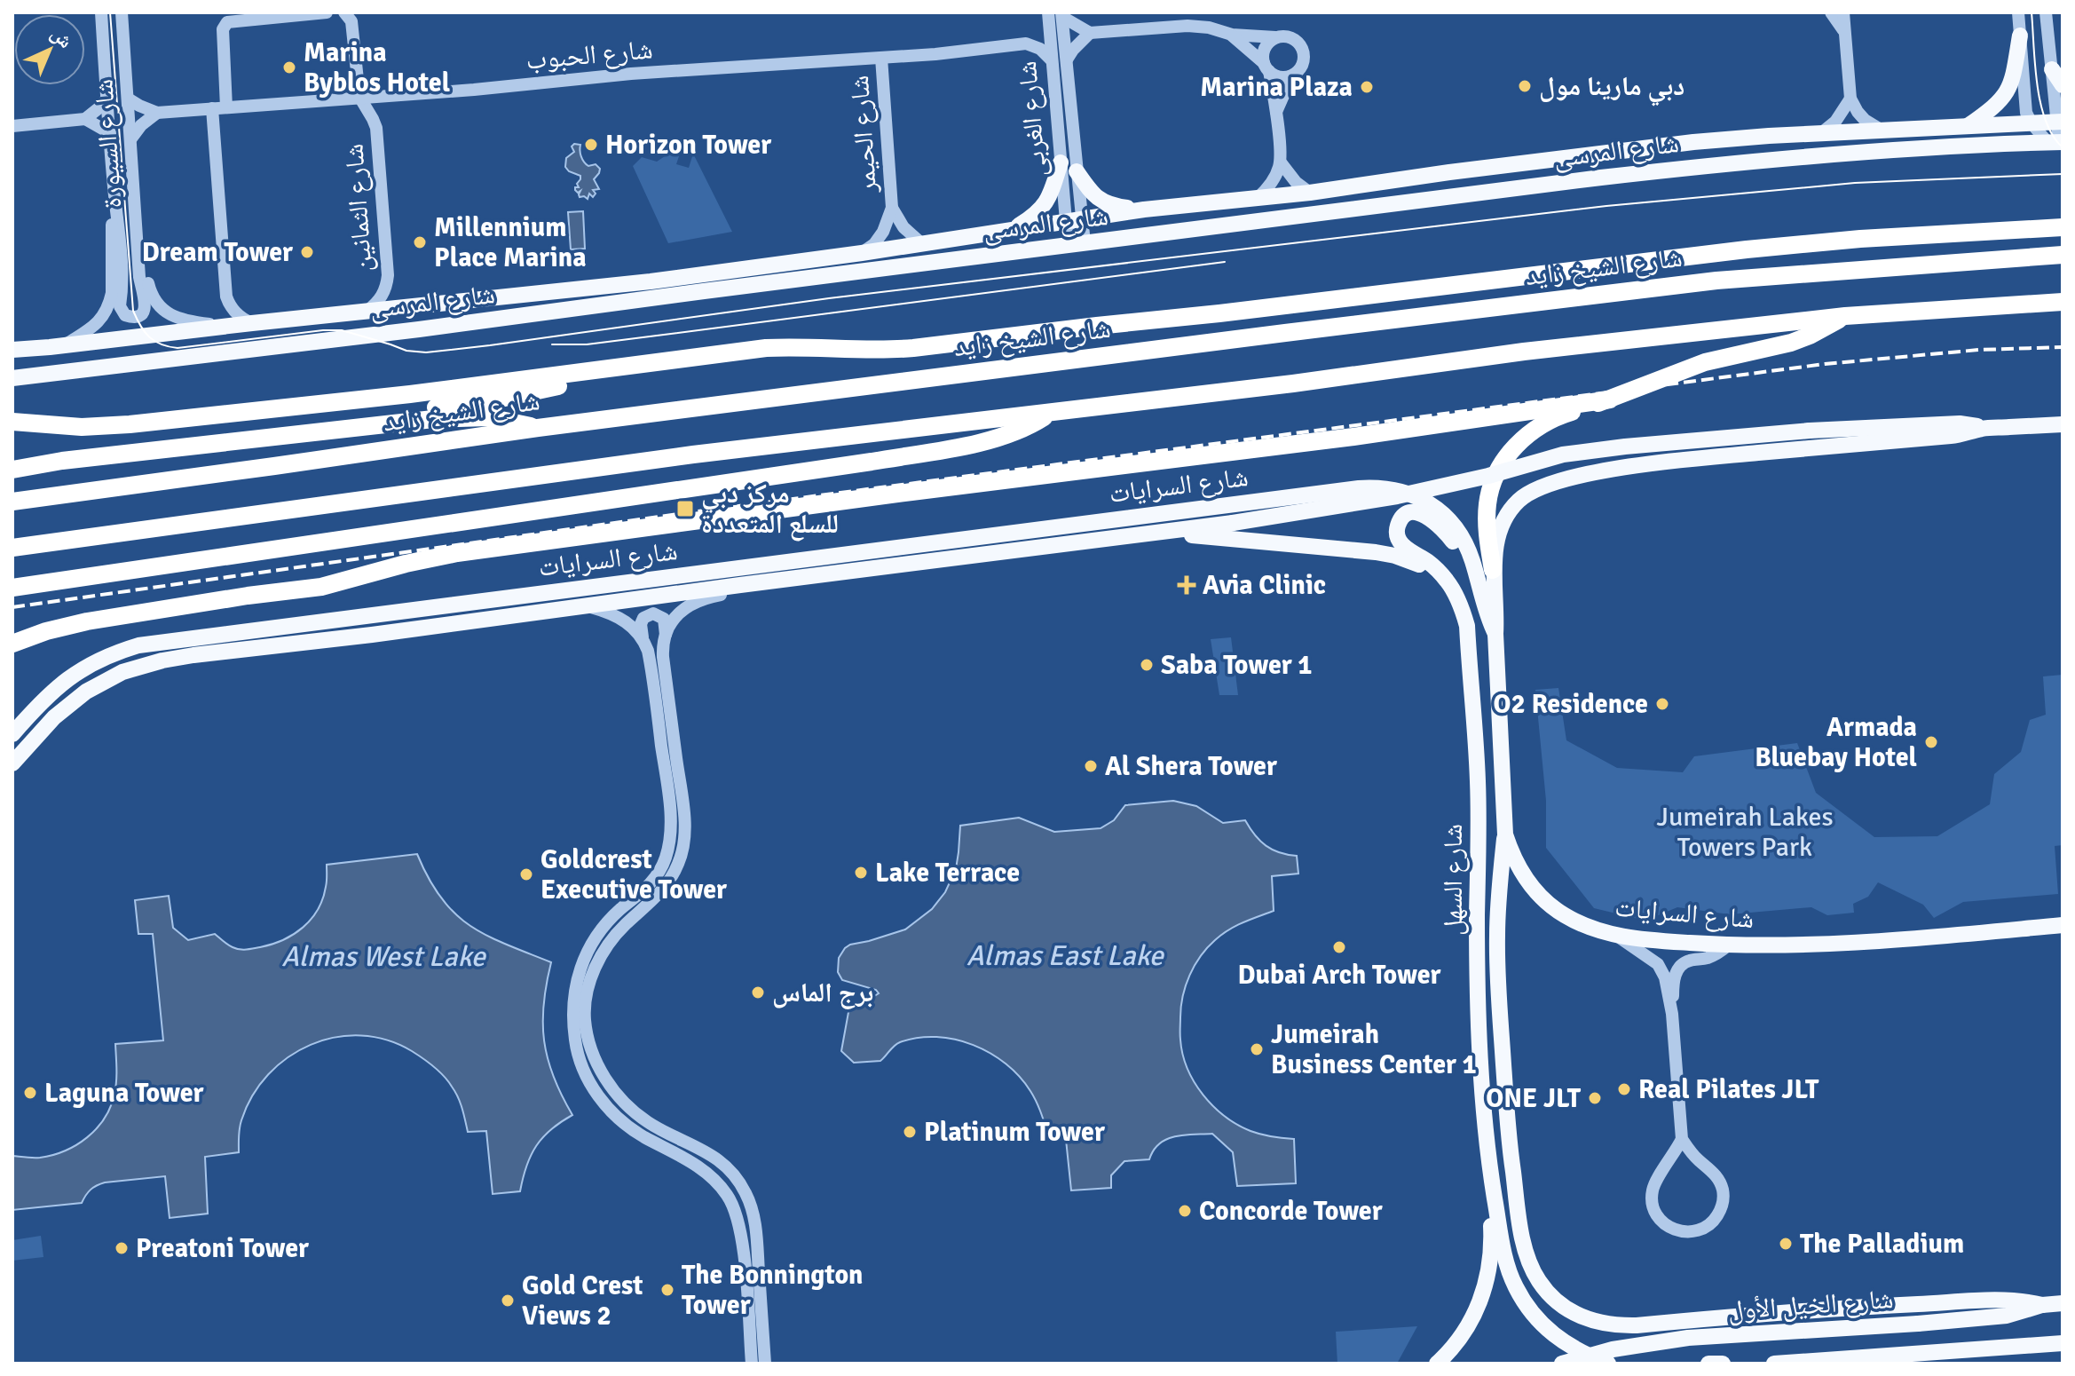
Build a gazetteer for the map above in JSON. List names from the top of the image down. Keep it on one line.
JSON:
{"streets":{"highway":["شارع الشيخ زايد"],"main road":["شارع المرسى","شارع السرايات","شارع السهل","شارع الخيل الأول"],"street":["شارع الحبوب","شارع الغربى","شارع الحيمر","شارع السيورة","شارع الثمانين"]},"crossings":[["شارع الحبوب","شارع الغربى"],["شارع الحبوب","شارع الحيمر"],["شارع الحبوب","شارع المرسى"],["شارع الحبوب","شارع الثمانين"],["شارع الغربى","شارع الحيمر"],["شارع الغربى","شارع المرسى"],["شارع الحيمر","شارع المرسى"],["شارع السيورة","شارع المرسى"],["شارع المرسى","شارع الثمانين"],["شارع السرايات","شارع السهل"]],"water":["Almas East Lake","Almas West Lake"],"parks":["Jumeirah Lakes Towers Park"],"places":{"other":["Marina Byblos Hotel","دبي مارينا مول","Marina Plaza","Horizon Tower","Millennium Place Marina","Dream Tower","Saba Tower 1","O2 Residence","Armada Bluebay Hotel","Al Shera Tower","Lake Terrace","Goldcrest Executive Tower","Dubai Arch Tower","برج الماس","Jumeirah Business Center 1","Real Pilates JLT","Laguna Tower","ONE JLT","Platinum Tower","Concorde Tower","The Palladium","Preatoni Tower","The Bonnington Tower","Gold Crest Views 2"],"transit":["مركز دبي للسلع المتعددة"],"health":["Avia Clinic"]},"north":"top right"}
